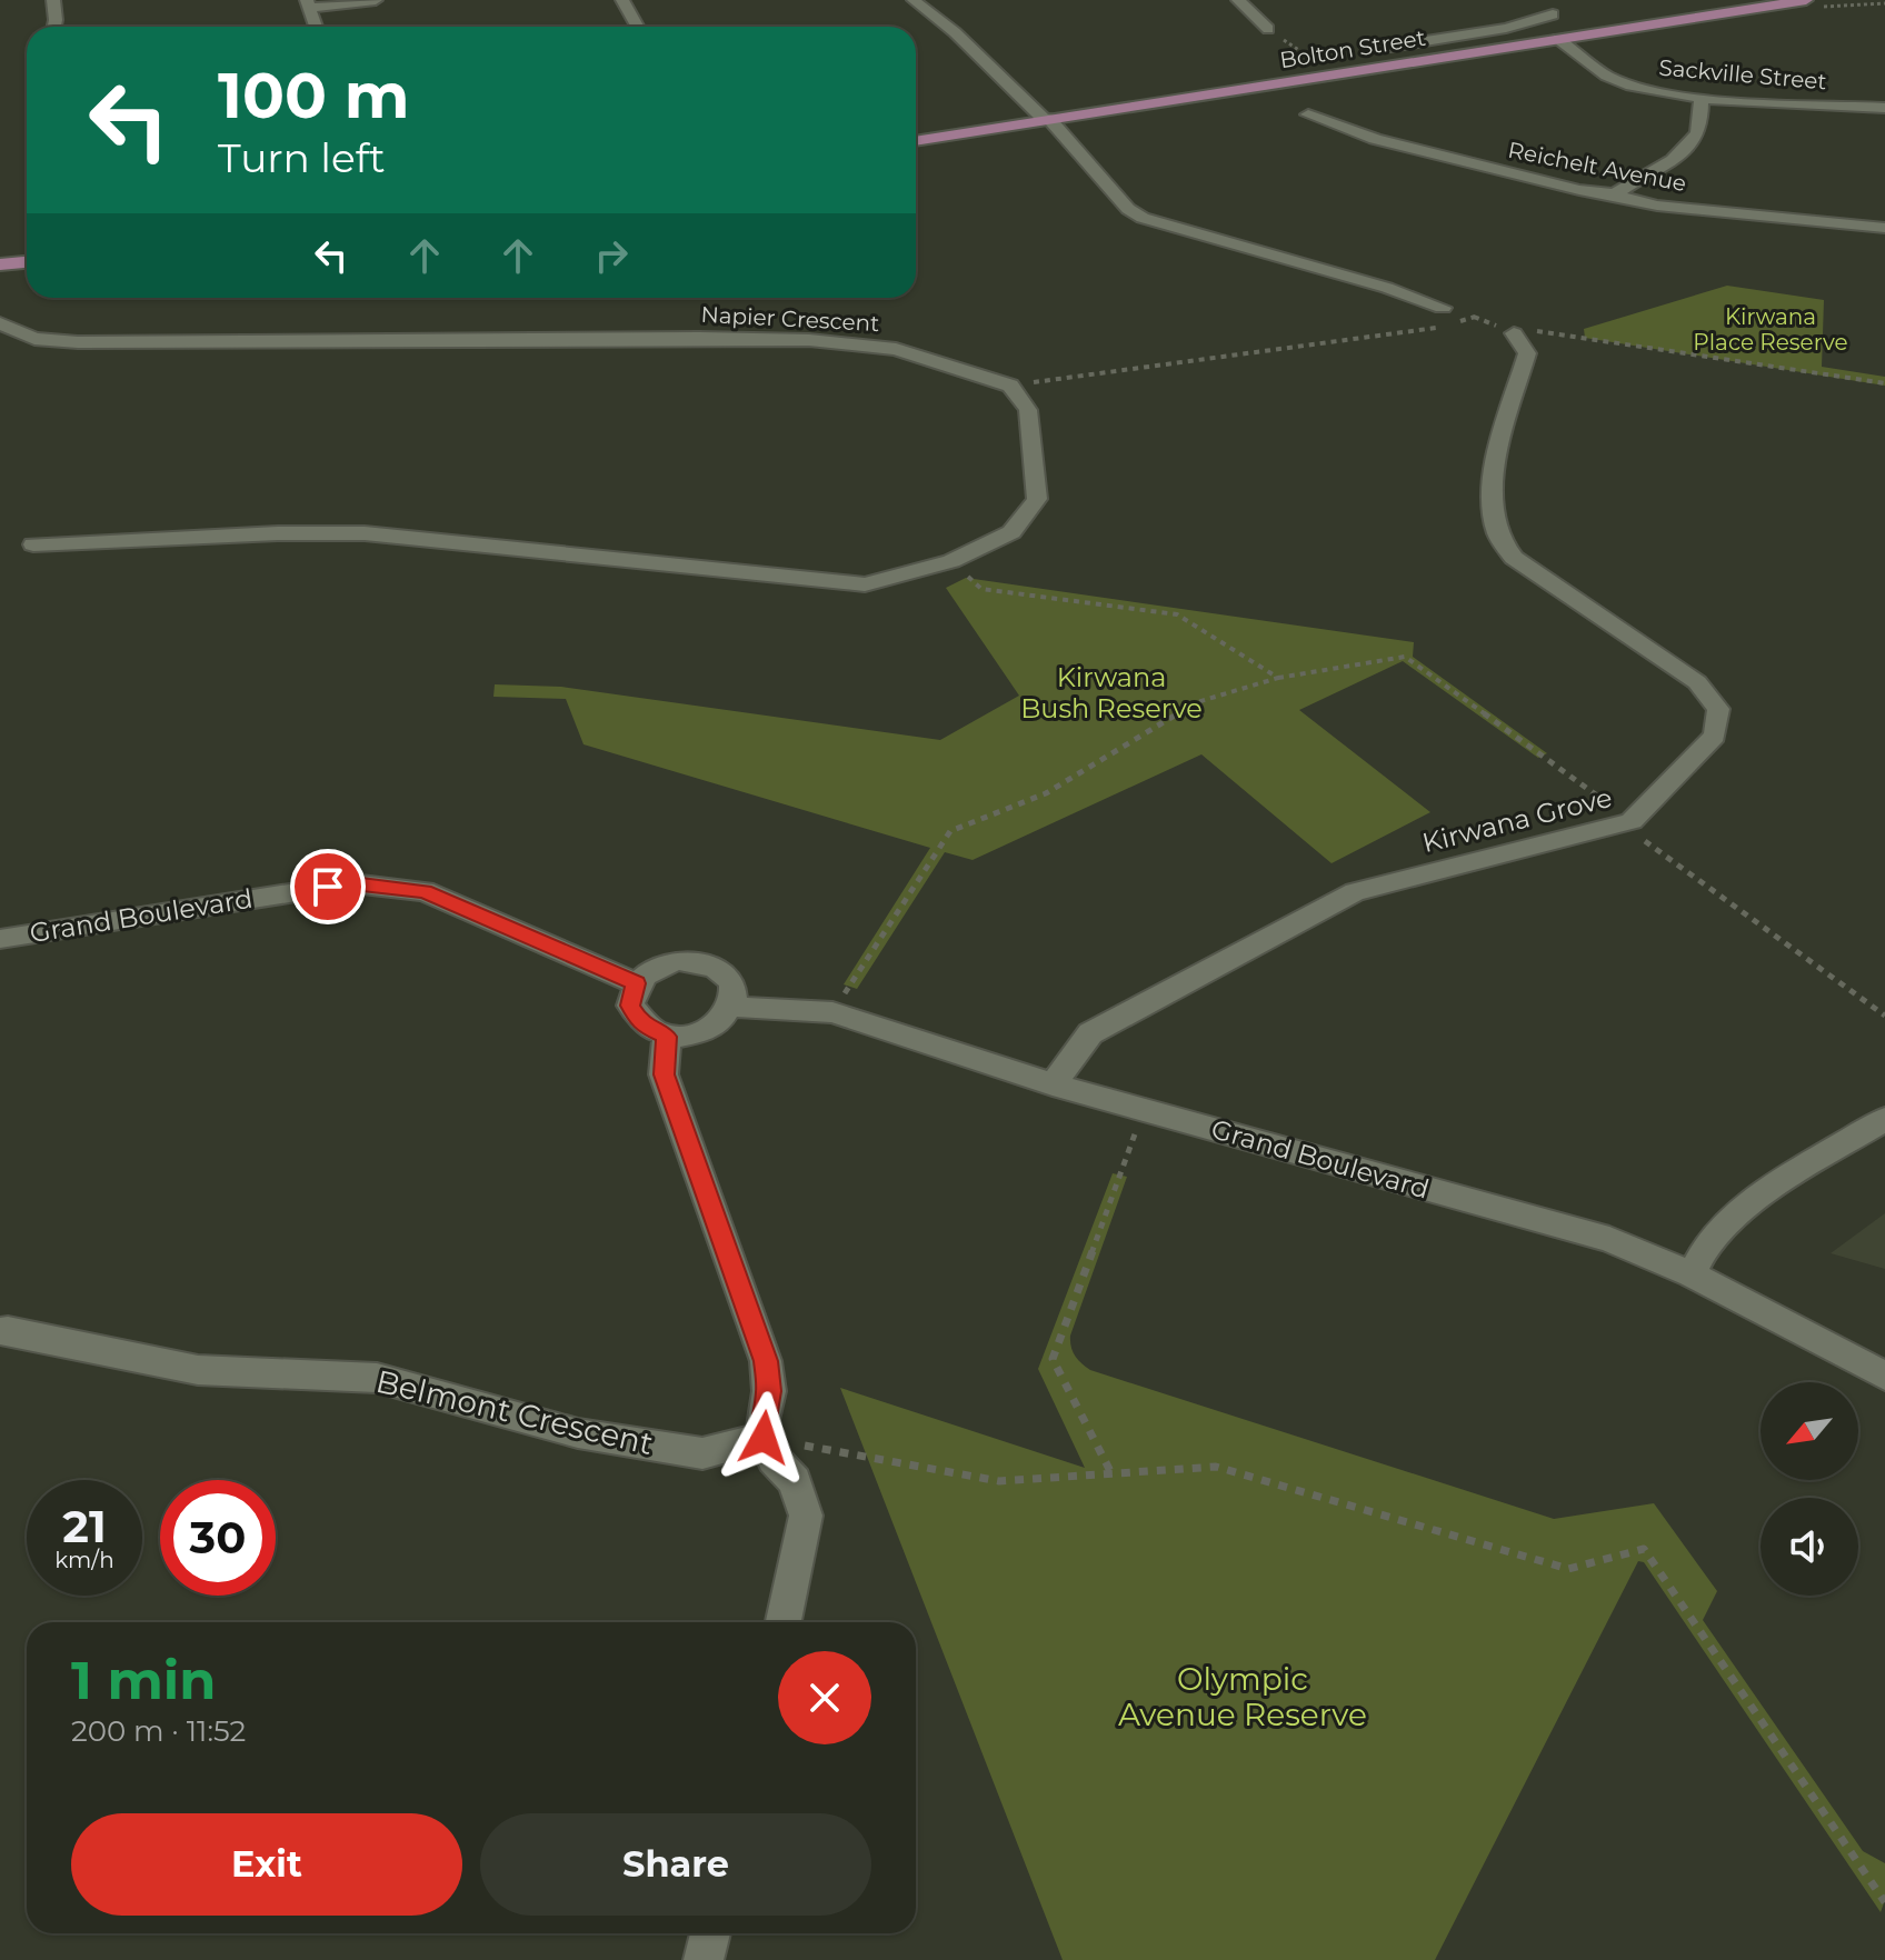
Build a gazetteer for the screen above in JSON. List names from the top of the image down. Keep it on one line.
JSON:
{"streets":{"main road":["Bolton Street"],"street":["Sackville Street","Reichelt Avenue","Napier Crescent","Kirwana Grove","Grand Boulevard","Belmont Crescent"]},"crossings":[["Bolton Street","Sackville Street"],["Kirwana Grove","Grand Boulevard"]],"parks":["Kirwana Place Reserve","Kirwana Bush Reserve","Olympic Avenue Reserve"],"north":"bottom left","page":{"turn":["100 m","Turn left"],"speed":"21 km/h","limit":"30","heading":["1 min","200 m · 11:52"],"buttons":["Exit","Share"]}}
